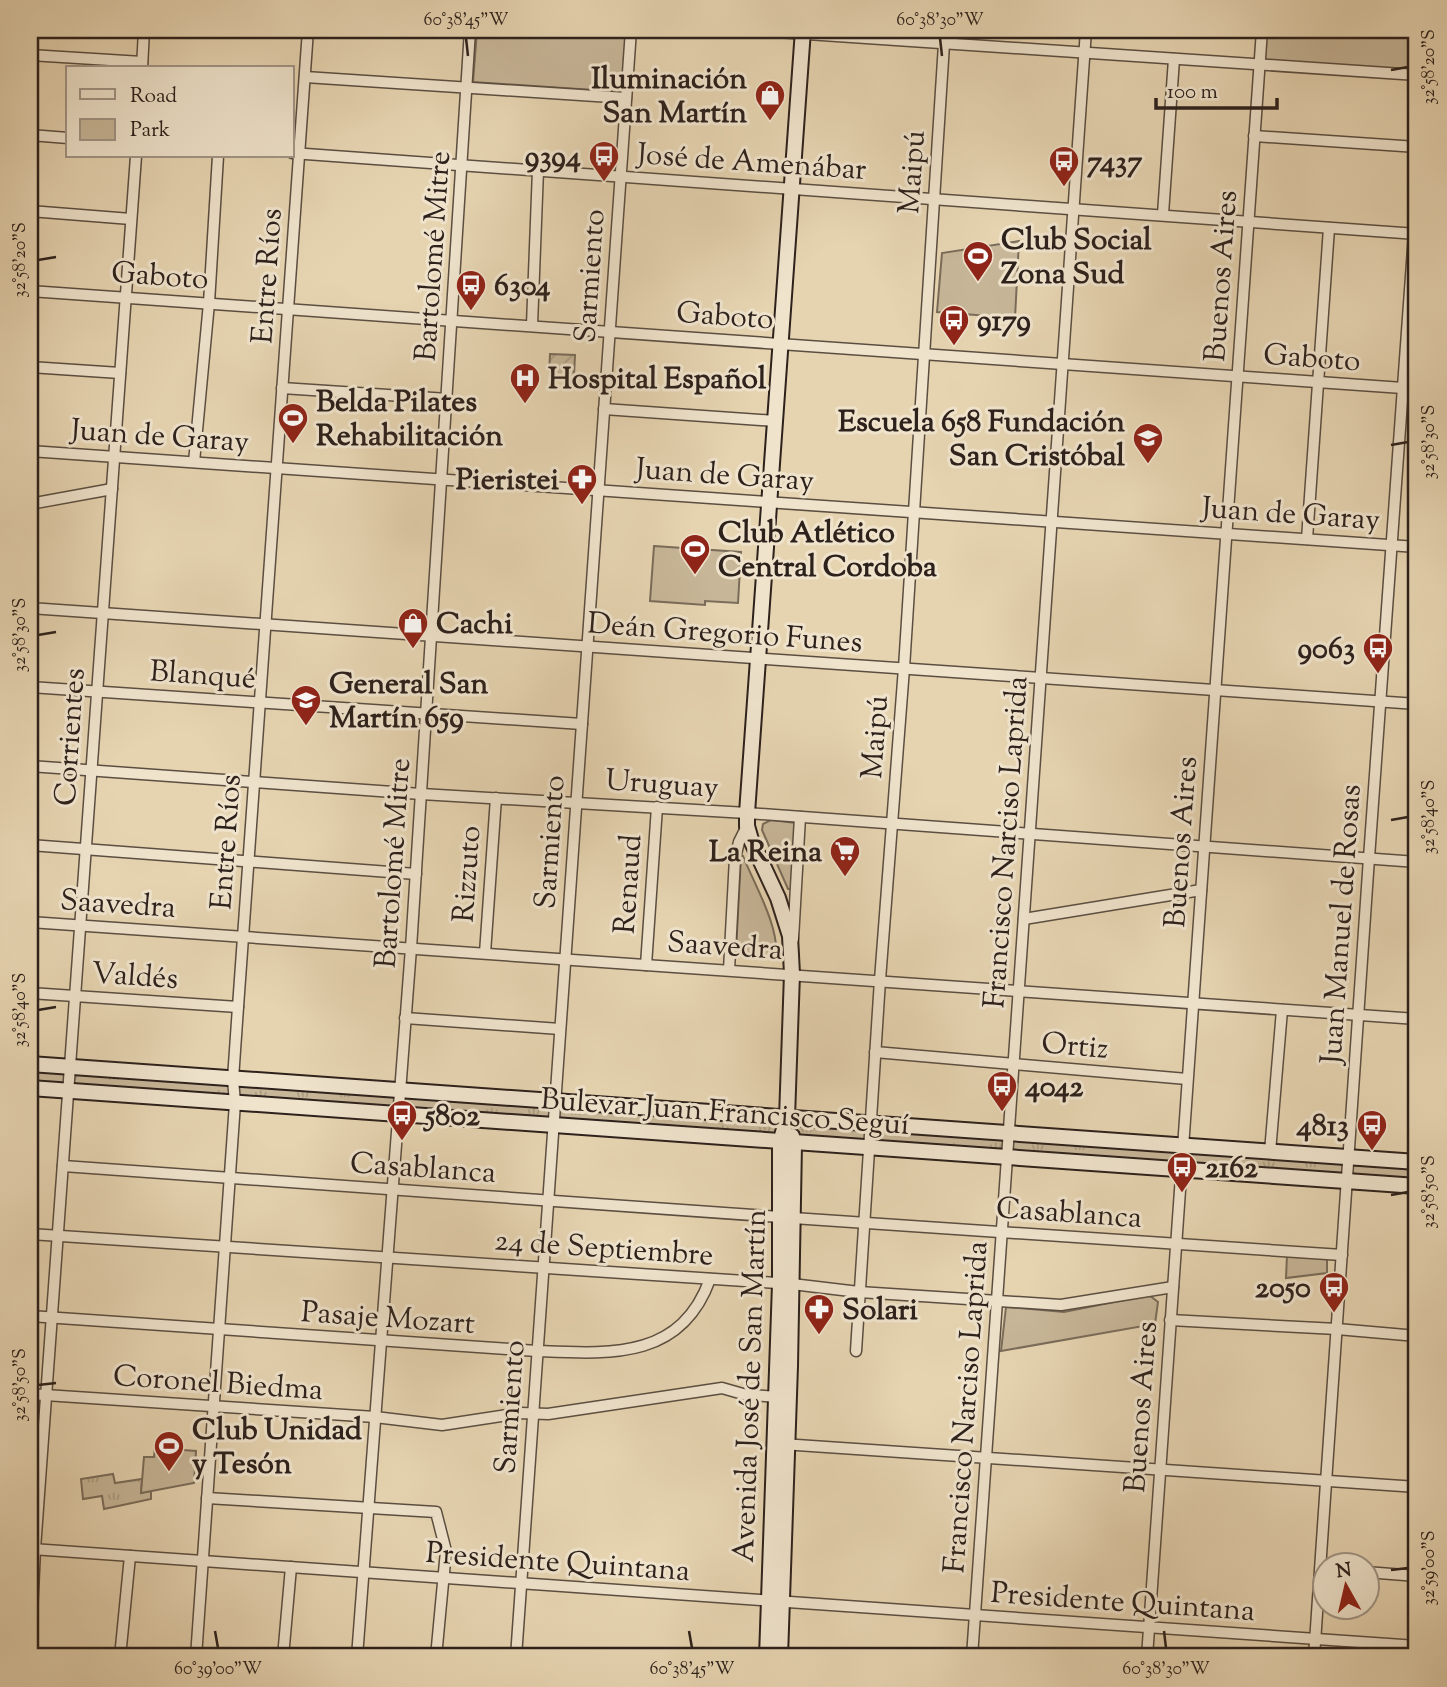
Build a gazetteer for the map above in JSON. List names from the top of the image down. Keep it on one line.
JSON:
{"streets":{"main road":["Bulevar Juan Francisco Seguí","Avenida José de San Martín"],"street":["José de Amenábar","Maipú","Bartolomé Mitre","Gaboto","Entre Ríos","Sarmiento","Buenos Aires","Juan de Garay","Deán Gregorio Funes","Blanqué","Corrientes","Uruguay","Francisco Narciso Laprida","Rizzuto","Renaud","Saavedra","Juan Manuel de Rosas","Valdés","Ortiz","Casablanca","24 de Septiembre","Pasaje Mozart","Coronel Biedma","Presidente Quintana"]},"crossings":[["José de Amenábar","Maipú"],["José de Amenábar","Bartolomé Mitre"],["José de Amenábar","Entre Ríos"],["José de Amenábar","Sarmiento"],["José de Amenábar","Buenos Aires"],["José de Amenábar","Francisco Narciso Laprida"],["José de Amenábar","Juan Manuel de Rosas"],["José de Amenábar","Avenida José de San Martín"],["Maipú","Gaboto"],["Maipú","Juan de Garay"],["Maipú","Deán Gregorio Funes"],["Maipú","Uruguay"],["Maipú","Saavedra"],["Maipú","Ortiz"],["Maipú","Bulevar Juan Francisco Seguí"],["Maipú","Casablanca"],["Maipú","24 de Septiembre"],["Bartolomé Mitre","Gaboto"],["Bartolomé Mitre","Juan de Garay"],["Bartolomé Mitre","Deán Gregorio Funes"],["Bartolomé Mitre","Blanqué"],["Bartolomé Mitre","Uruguay"],["Bartolomé Mitre","Saavedra"],["Bartolomé Mitre","Bulevar Juan Francisco Seguí"],["Bartolomé Mitre","Casablanca"],["Bartolomé Mitre","24 de Septiembre"],["Bartolomé Mitre","Pasaje Mozart"],["Bartolomé Mitre","Coronel Biedma"],["Bartolomé Mitre","Presidente Quintana"],["Gaboto","Entre Ríos"],["Gaboto","Sarmiento"],["Gaboto","Buenos Aires"],["Gaboto","Corrientes"],["Gaboto","Francisco Narciso Laprida"],["Gaboto","Juan Manuel de Rosas"],["Gaboto","Avenida José de San Martín"],["Entre Ríos","Juan de Garay"],["Entre Ríos","Deán Gregorio Funes"],["Entre Ríos","Blanqué"],["Entre Ríos","Uruguay"],["Entre Ríos","Saavedra"],["Entre Ríos","Valdés"],["Entre Ríos","Bulevar Juan Francisco Seguí"],["Entre Ríos","Casablanca"],["Entre Ríos","24 de Septiembre"],["Entre Ríos","Pasaje Mozart"],["Entre Ríos","Coronel Biedma"],["Entre Ríos","Presidente Quintana"],["Sarmiento","Juan de Garay"],["Sarmiento","Deán Gregorio Funes"],["Sarmiento","Blanqué"],["Sarmiento","Uruguay"],["Sarmiento","Saavedra"],["Sarmiento","Bulevar Juan Francisco Seguí"],["Sarmiento","Casablanca"],["Sarmiento","24 de Septiembre"],["Sarmiento","Pasaje Mozart"],["Sarmiento","Coronel Biedma"],["Sarmiento","Presidente Quintana"],["Buenos Aires","Juan de Garay"],["Buenos Aires","Deán Gregorio Funes"],["Buenos Aires","Uruguay"],["Buenos Aires","Saavedra"],["Buenos Aires","Ortiz"],["Buenos Aires","Bulevar Juan Francisco Seguí"],["Buenos Aires","Casablanca"],["Buenos Aires","24 de Septiembre"],["Buenos Aires","Presidente Quintana"],["Juan de Garay","Corrientes"],["Juan de Garay","Francisco Narciso Laprida"],["Juan de Garay","Juan Manuel de Rosas"],["Juan de Garay","Avenida José de San Martín"],["Deán Gregorio Funes","Corrientes"],["Deán Gregorio Funes","Francisco Narciso Laprida"],["Deán Gregorio Funes","Juan Manuel de Rosas"],["Deán Gregorio Funes","Avenida José de San Martín"],["Blanqué","Corrientes"],["Corrientes","Uruguay"],["Corrientes","Saavedra"],["Corrientes","Valdés"],["Corrientes","Bulevar Juan Francisco Seguí"],["Corrientes","Casablanca"],["Corrientes","24 de Septiembre"],["Corrientes","Pasaje Mozart"],["Corrientes","Coronel Biedma"],["Corrientes","Presidente Quintana"],["Uruguay","Francisco Narciso Laprida"],["Uruguay","Rizzuto"],["Uruguay","Renaud"],["Uruguay","Juan Manuel de Rosas"],["Uruguay","Avenida José de San Martín"],["Francisco Narciso Laprida","Saavedra"],["Francisco Narciso Laprida","Ortiz"],["Francisco Narciso Laprida","Bulevar Juan Francisco Seguí"],["Francisco Narciso Laprida","Casablanca"],["Francisco Narciso Laprida","24 de Septiembre"],["Francisco Narciso Laprida","Presidente Quintana"],["Rizzuto","Saavedra"],["Renaud","Saavedra"],["Saavedra","Juan Manuel de Rosas"],["Saavedra","Avenida José de San Martín"],["Juan Manuel de Rosas","Bulevar Juan Francisco Seguí"],["Juan Manuel de Rosas","Casablanca"],["Juan Manuel de Rosas","Presidente Quintana"],["Bulevar Juan Francisco Seguí","Avenida José de San Martín"],["Casablanca","Avenida José de San Martín"],["24 de Septiembre","Pasaje Mozart"],["24 de Septiembre","Avenida José de San Martín"],["Coronel Biedma","Avenida José de San Martín"],["Avenida José de San Martín","Presidente Quintana"]],"places":{"shop":["Iluminación San Martín","Cachi"],"bus stop":["9394","7437","6304","9179","9063","4042","5802","4813","2162","2050"],"sports":["Club Social Zona Sud","Belda Pilates Rehabilitación","Club Atlético Central Cordoba","Club Unidad y Tesón"],"hospital":["Hospital Español"],"school or university":["Escuela 658 Fundación San Cristóbal","General San Martín 659"],"pharmacy":["Pieristei","Solari"],"supermarket":["La Reina"]},"legend":["Road","Park"],"scale_bar":"100 m","north":"top","coordinates":["60°38'45\"W","60°38'30\"W","32°58'20\"S","32°58'30\"S","32°58'40\"S","32°58'50\"S","32°59'00\"S","60°39'00\"W"]}
